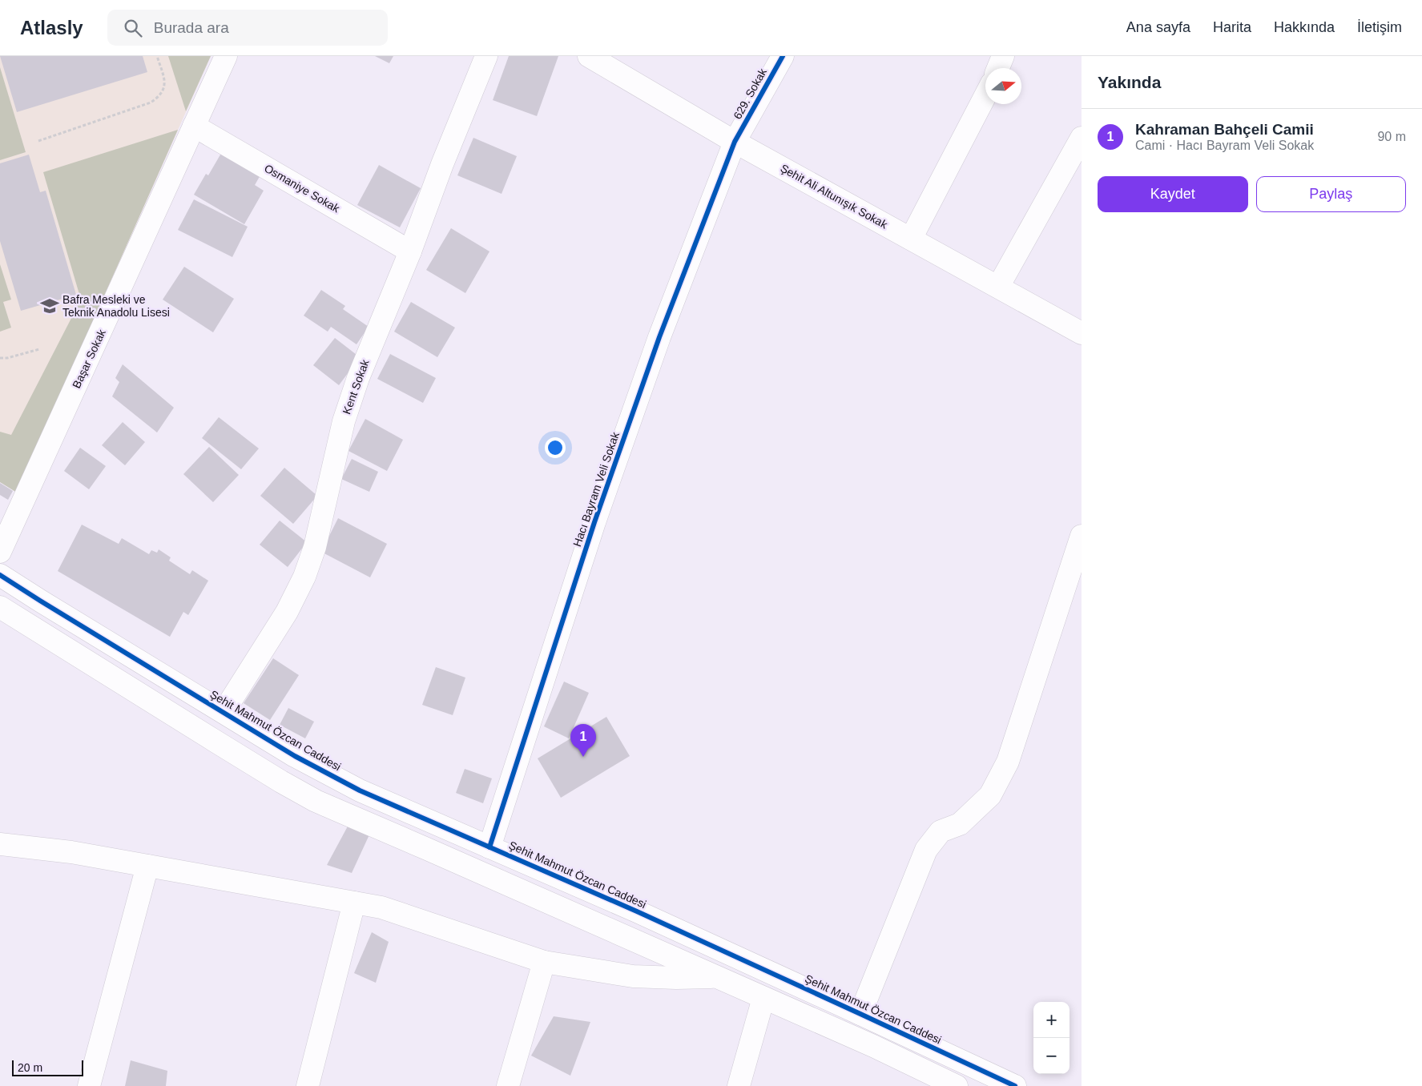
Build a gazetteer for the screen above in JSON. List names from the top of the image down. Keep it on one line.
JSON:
{"streets":{"street":["629. Sokak","Osmaniye Sokak","Şehit Ali Altunışık Sokak","Başar Sokak","Kent Sokak","Hacı Bayram Veli Sokak","Şehit Mahmut Özcan Caddesi"]},"crossings":[["629. Sokak","Şehit Ali Altunışık Sokak"],["629. Sokak","Hacı Bayram Veli Sokak"],["Osmaniye Sokak","Başar Sokak"],["Osmaniye Sokak","Kent Sokak"],["Şehit Ali Altunışık Sokak","Hacı Bayram Veli Sokak"],["Kent Sokak","Şehit Mahmut Özcan Caddesi"],["Hacı Bayram Veli Sokak","Şehit Mahmut Özcan Caddesi"]],"places":{"school or university":["Bafra Mesleki ve Teknik Anadolu Lisesi"]},"scale_bar":"20 m","north":"right","page":{"header":"Atlasly","search":"Burada ara","nav":["Ana sayfa","Harita","Hakkında","İletişim"],"heading":"Yakında","list":[{"mark":"1","name":"Kahraman Bahçeli Camii","note":"Cami · Hacı Bayram Veli Sokak","value":"90 m"}],"buttons":["Kaydet","Paylaş"],"pins":"1","map_buttons":["+","−"],"scale":"20 m"}}
